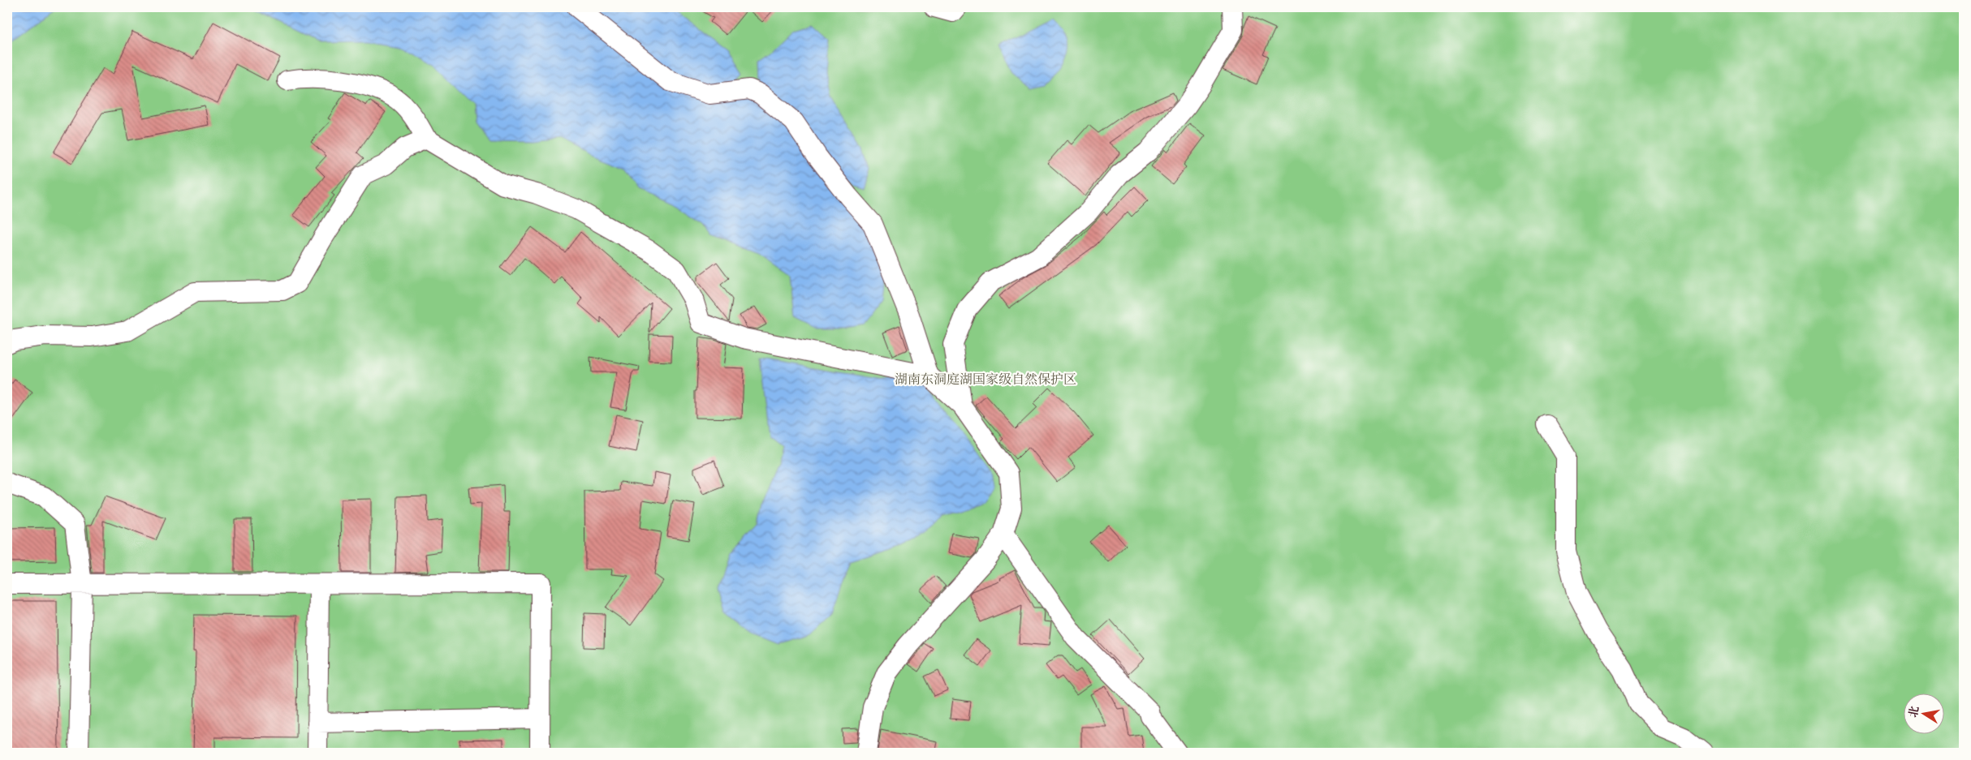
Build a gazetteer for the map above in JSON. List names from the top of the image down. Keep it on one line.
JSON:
{"parks":["湖南东洞庭湖国家级自然保护区"],"north":"left"}
